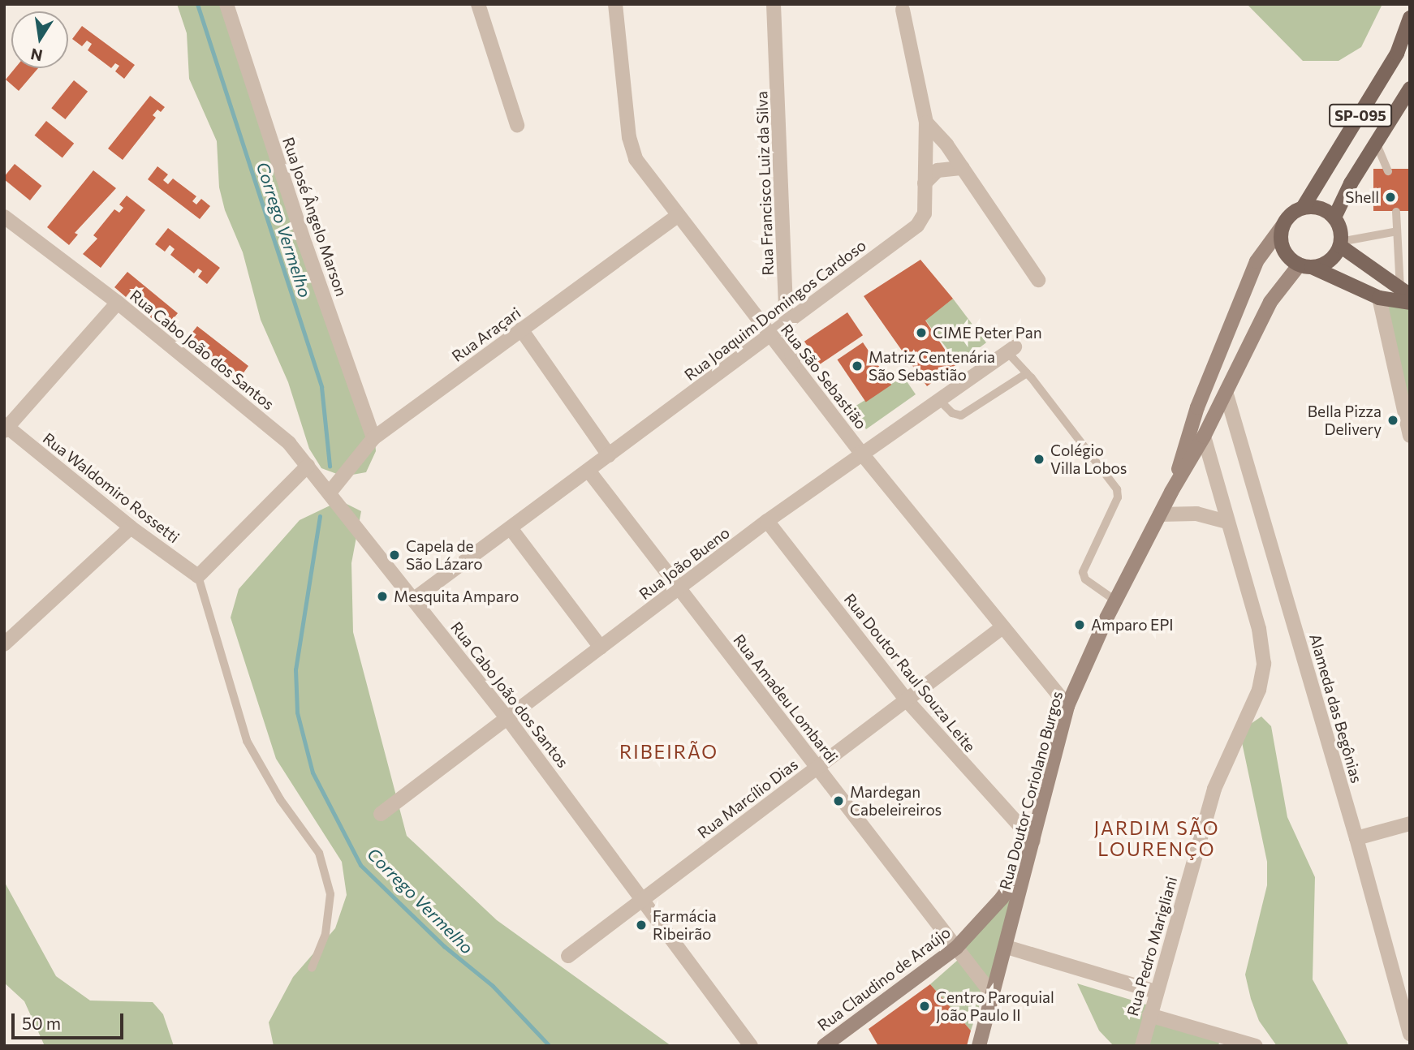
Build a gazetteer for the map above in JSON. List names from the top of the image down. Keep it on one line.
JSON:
{"streets":{"main road":["SP-095"],"street":["Rua Francisco Luiz da Silva","Rua José Ângelo Marson","Rua Joaquim Domingos Cardoso","Rua Araçari","Rua Cabo João dos Santos","Rua São Sebastião","Rua Waldomiro Rossetti","Rua João Bueno","Rua Doutor Raul Souza Leite","Rua Amadeu Lombardi","Alameda das Begônias","Rua Doutor Coriolano Burgos","Rua Marcílio Dias","Rua Pedro Marigliani","Rua Claudino de Araújo"]},"crossings":[["Rua Francisco Luiz da Silva","Rua Joaquim Domingos Cardoso"],["Rua Francisco Luiz da Silva","Rua São Sebastião"],["Rua José Ângelo Marson","Rua Araçari"],["Rua Joaquim Domingos Cardoso","Rua Cabo João dos Santos"],["Rua Joaquim Domingos Cardoso","Rua São Sebastião"],["Rua Joaquim Domingos Cardoso","Rua Amadeu Lombardi"],["Rua Araçari","Rua Cabo João dos Santos"],["Rua Araçari","Rua São Sebastião"],["Rua Cabo João dos Santos","Rua João Bueno"],["Rua Cabo João dos Santos","Rua Marcílio Dias"],["Rua São Sebastião","Rua João Bueno"],["Rua São Sebastião","Rua Doutor Coriolano Burgos"],["Rua São Sebastião","Rua Marcílio Dias"],["Rua João Bueno","Rua Doutor Raul Souza Leite"],["Rua João Bueno","Rua Amadeu Lombardi"],["Rua Doutor Raul Souza Leite","Rua Doutor Coriolano Burgos"],["Rua Doutor Raul Souza Leite","Rua Marcílio Dias"],["Rua Amadeu Lombardi","Rua Doutor Coriolano Burgos"],["Rua Amadeu Lombardi","Rua Marcílio Dias"],["Rua Amadeu Lombardi","Rua Claudino de Araújo"],["Rua Doutor Coriolano Burgos","Rua Claudino de Araújo"]],"districts":["RIBEIRÃO","JARDIM SÃO LOURENÇO"],"water":["Corrego Vermelho"],"places":["Shell","CIME Peter Pan","Matriz Centenária São Sebastião","Bella Pizza Delivery","Colégio Villa Lobos","Capela de São Lázaro","Mesquita Amparo","Amparo EPI","Mardegan Cabeleireiros","Farmácia Ribeirão","Centro Paroquial João Paulo II"],"scale_bar":"50 m","north":"bottom"}
